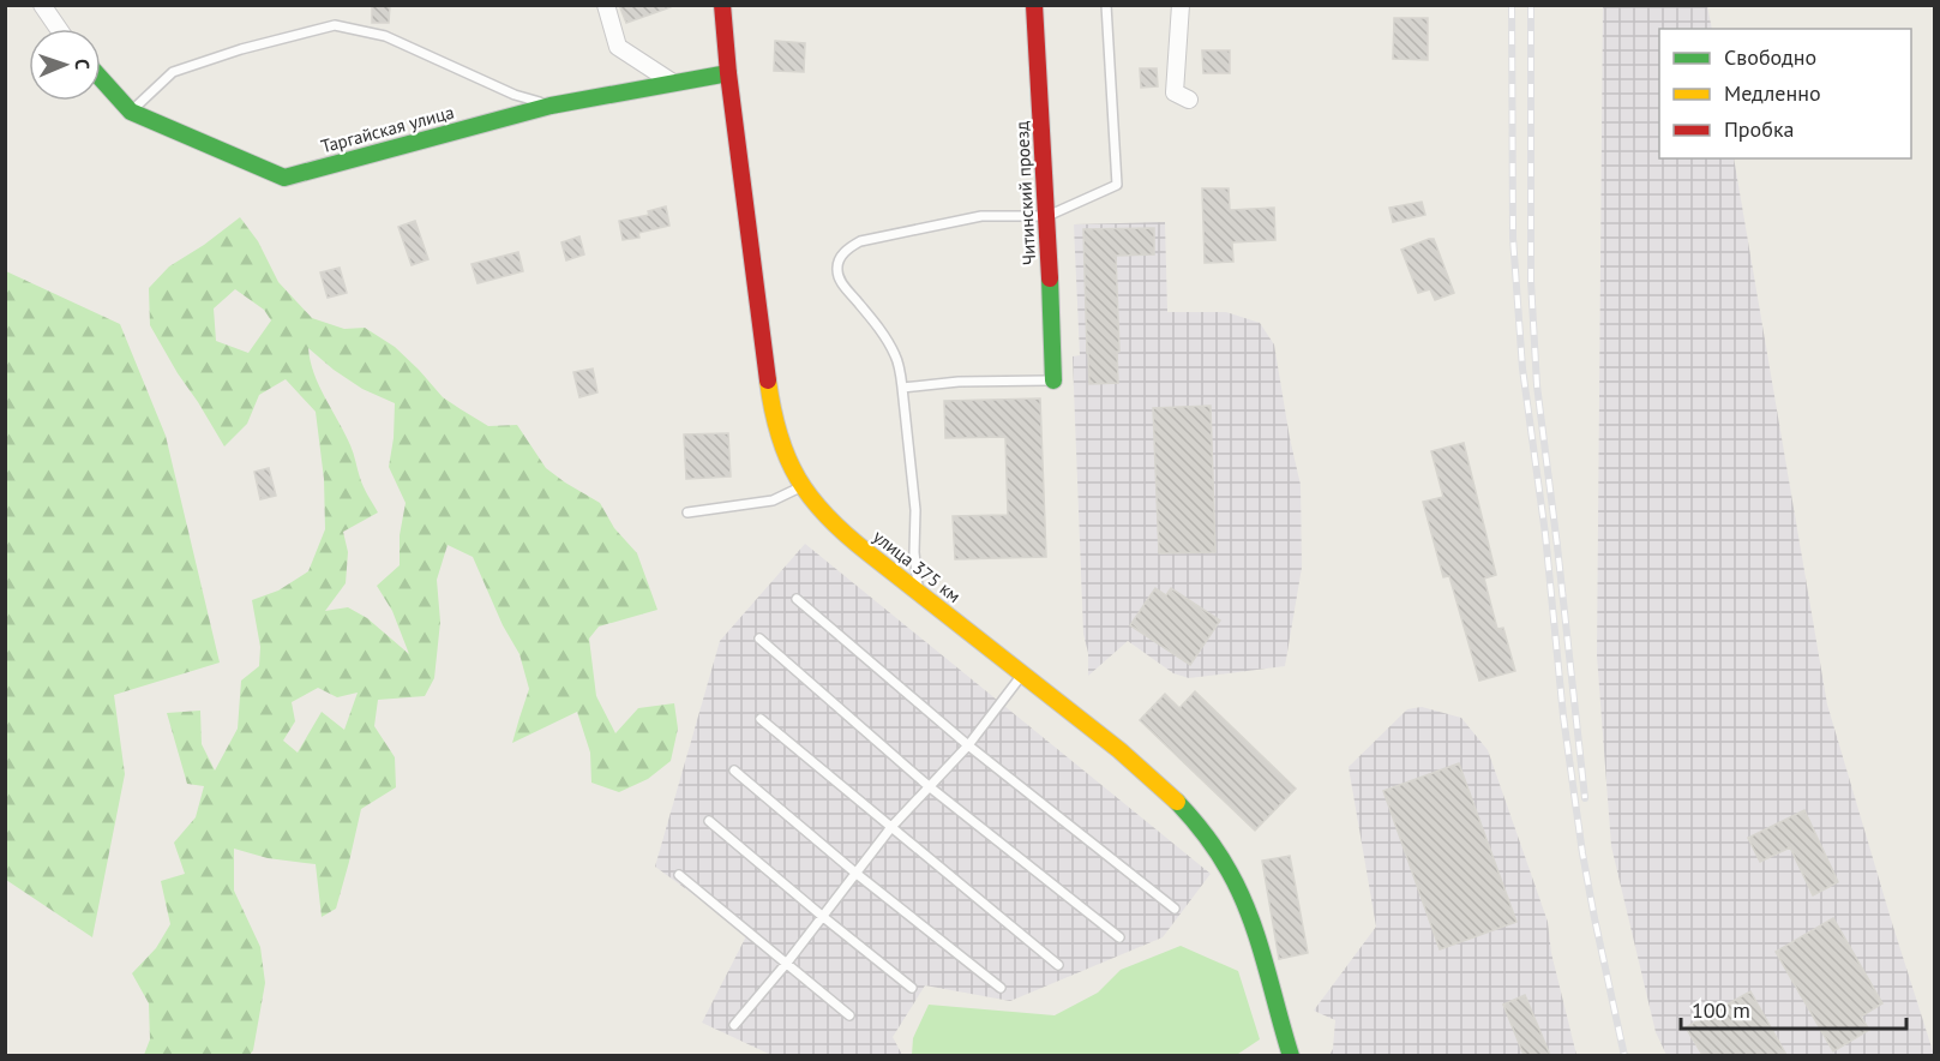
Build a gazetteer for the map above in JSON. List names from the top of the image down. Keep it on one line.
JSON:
{"streets":{"main road":["Таргайская улица","Читинский проезд","улица 375 км"]},"crossings":[["Таргайская улица","улица 375 км"]],"legend":["Свободно","Медленно","Пробка"],"scale_bar":"100 m","north":"right"}
